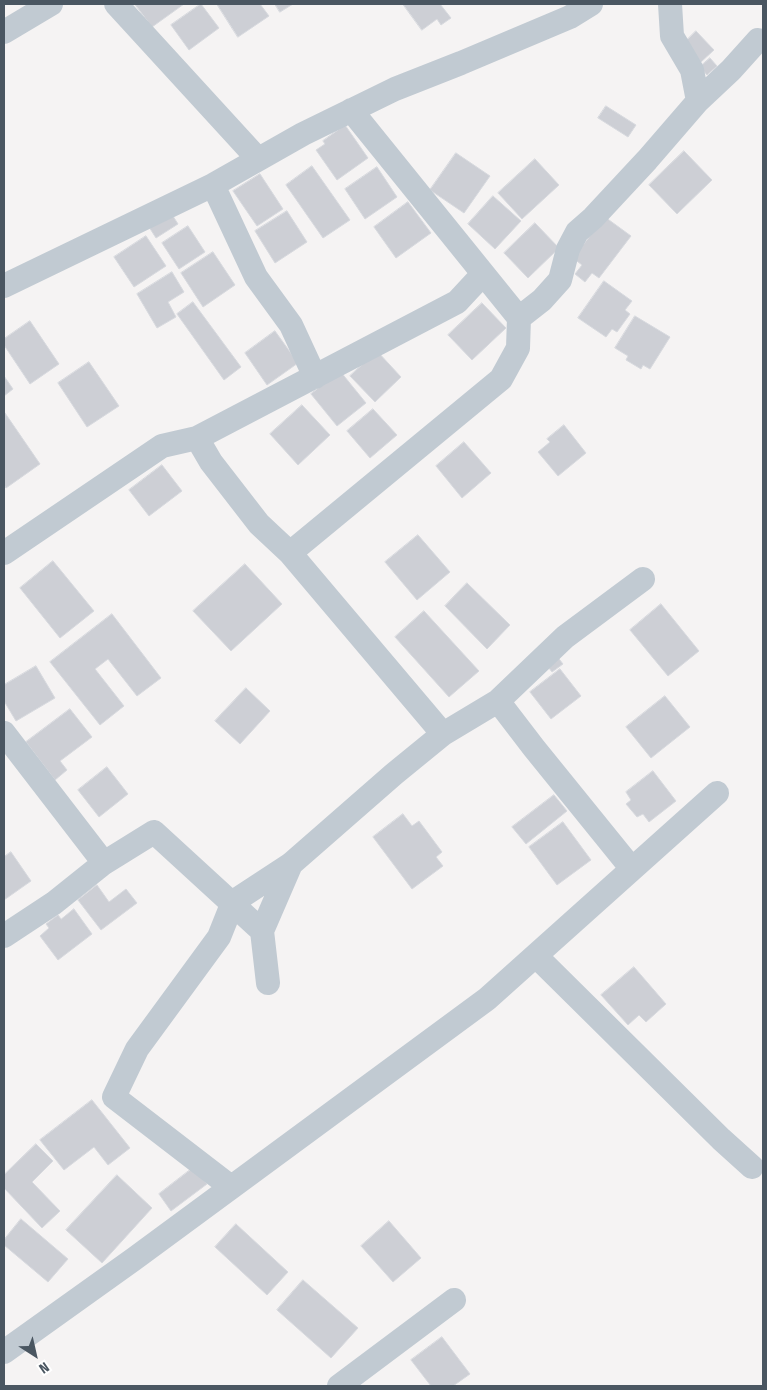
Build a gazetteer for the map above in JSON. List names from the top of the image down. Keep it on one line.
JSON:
{"north":"bottom right"}
